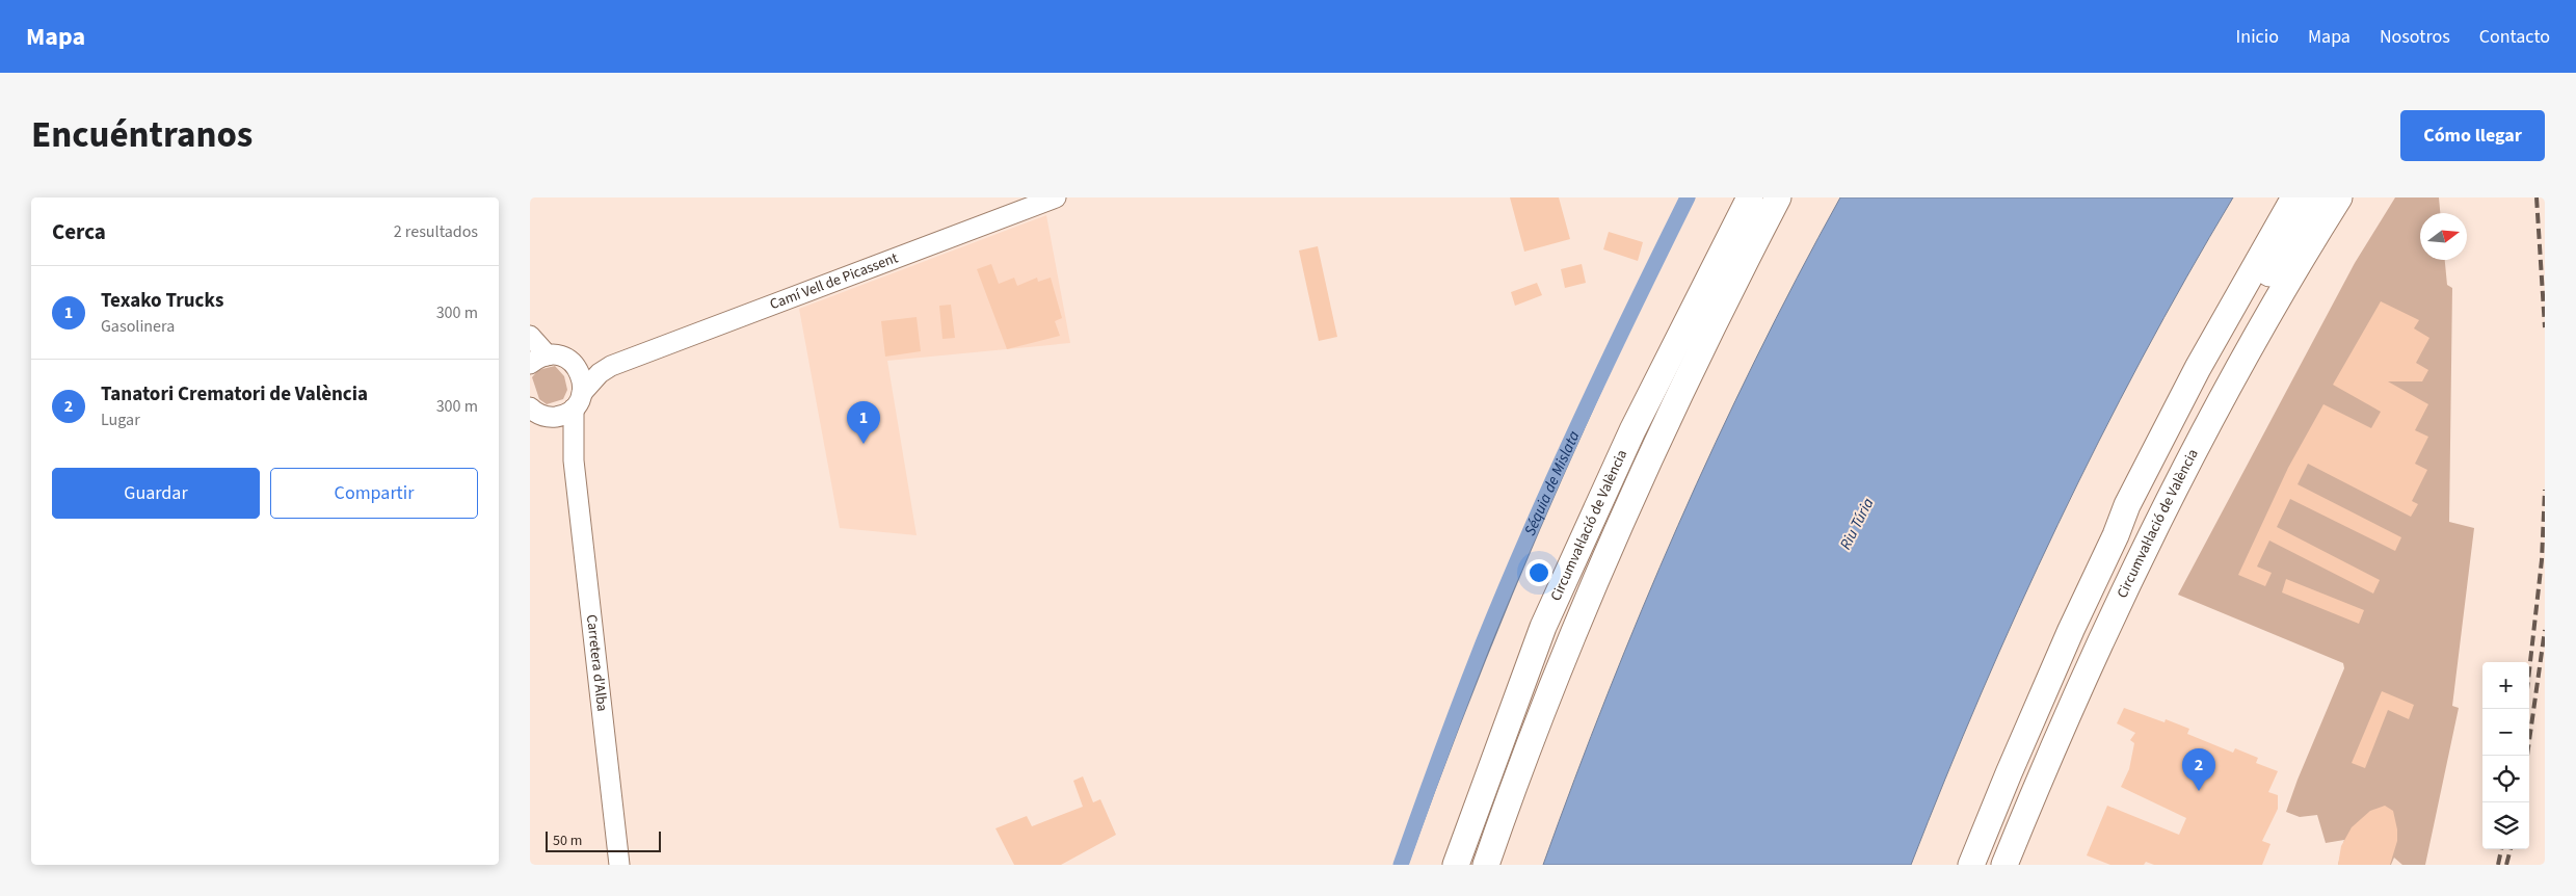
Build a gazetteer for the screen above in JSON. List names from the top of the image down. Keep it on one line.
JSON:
{"streets":{"highway":["Circumval·lació de València"],"street":["Camí Vell de Picassent","Carretera d'Alba"]},"crossings":[["Camí Vell de Picassent","Carretera d'Alba"]],"water":["Séquia de Mislata","Riu Túria"],"scale_bar":"50 m","north":"right","page":{"header":"Mapa","nav":["Inicio","Mapa","Nosotros","Contacto"],"title":"Encuéntranos","buttons":["Cómo llegar",["Guardar","Compartir"]],"heading":["Cerca","2 resultados"],"list":[{"mark":"1","name":"Texako Trucks","note":"Gasolinera","value":"300 m"},{"mark":"2","name":"Tanatori Crematori de València","note":"Lugar","value":"300 m"}],"pins":["1","2"],"map_buttons":["+","−"],"scale":"50 m"}}
